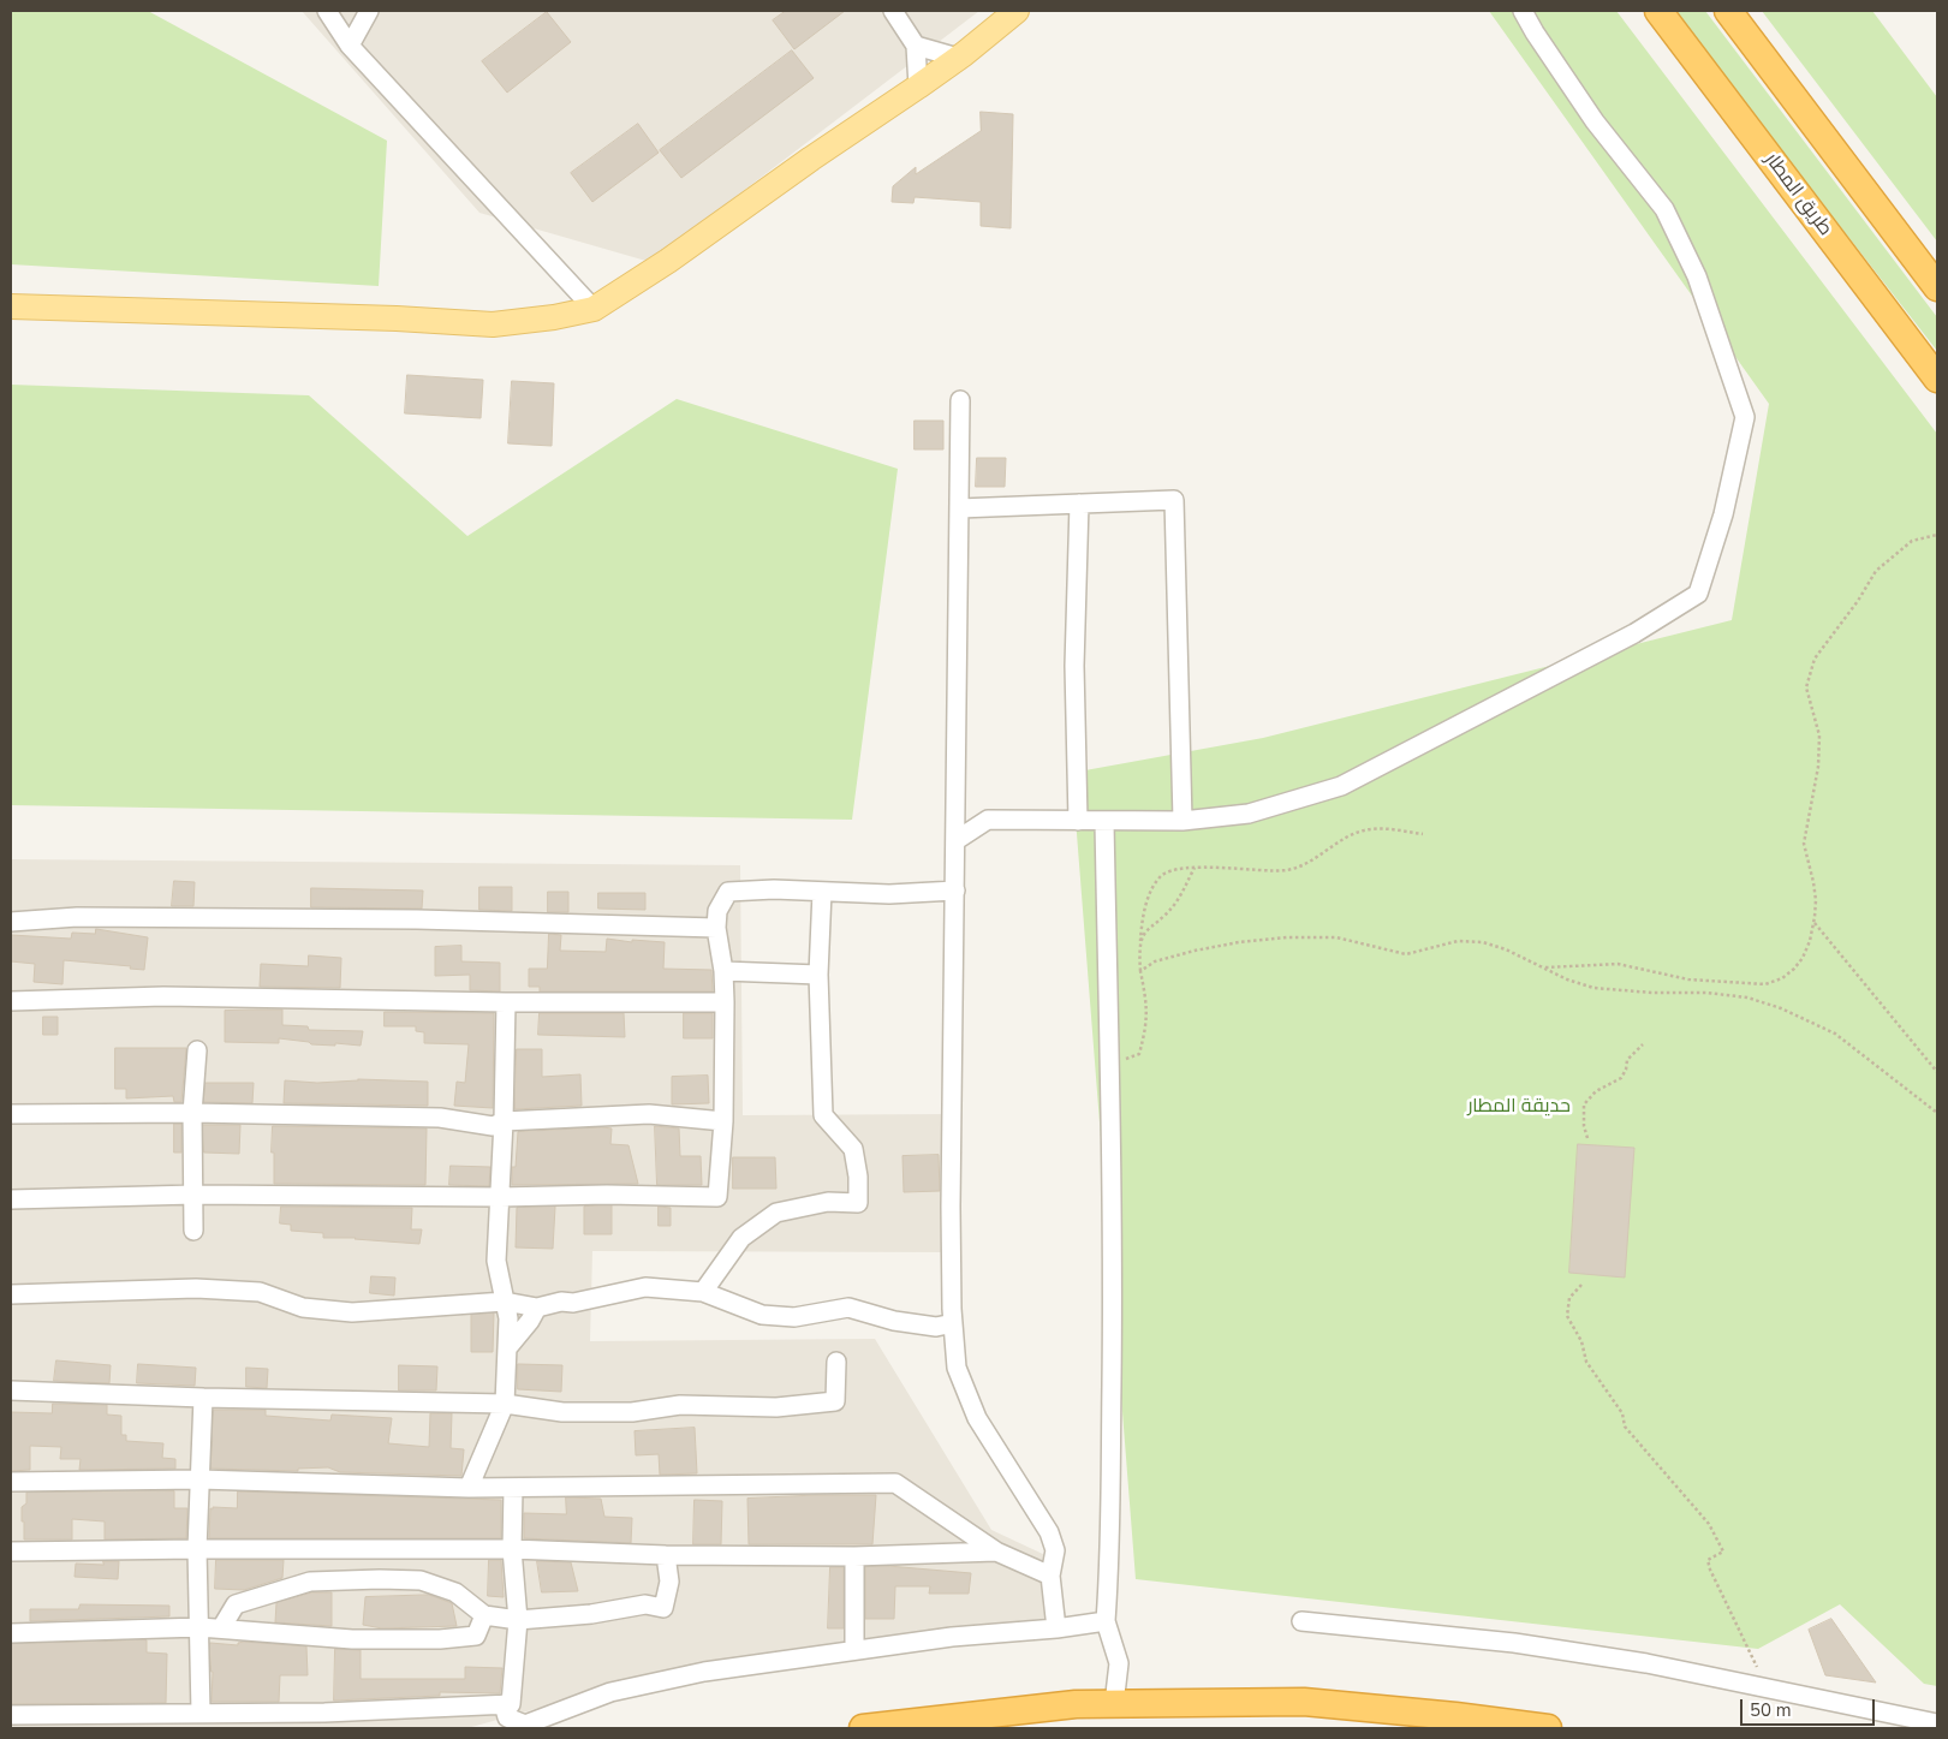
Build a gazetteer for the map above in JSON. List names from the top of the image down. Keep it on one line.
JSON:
{"streets":{"highway":["طريق المطار"]},"parks":["حديقة المطار"],"scale_bar":"50 m"}
